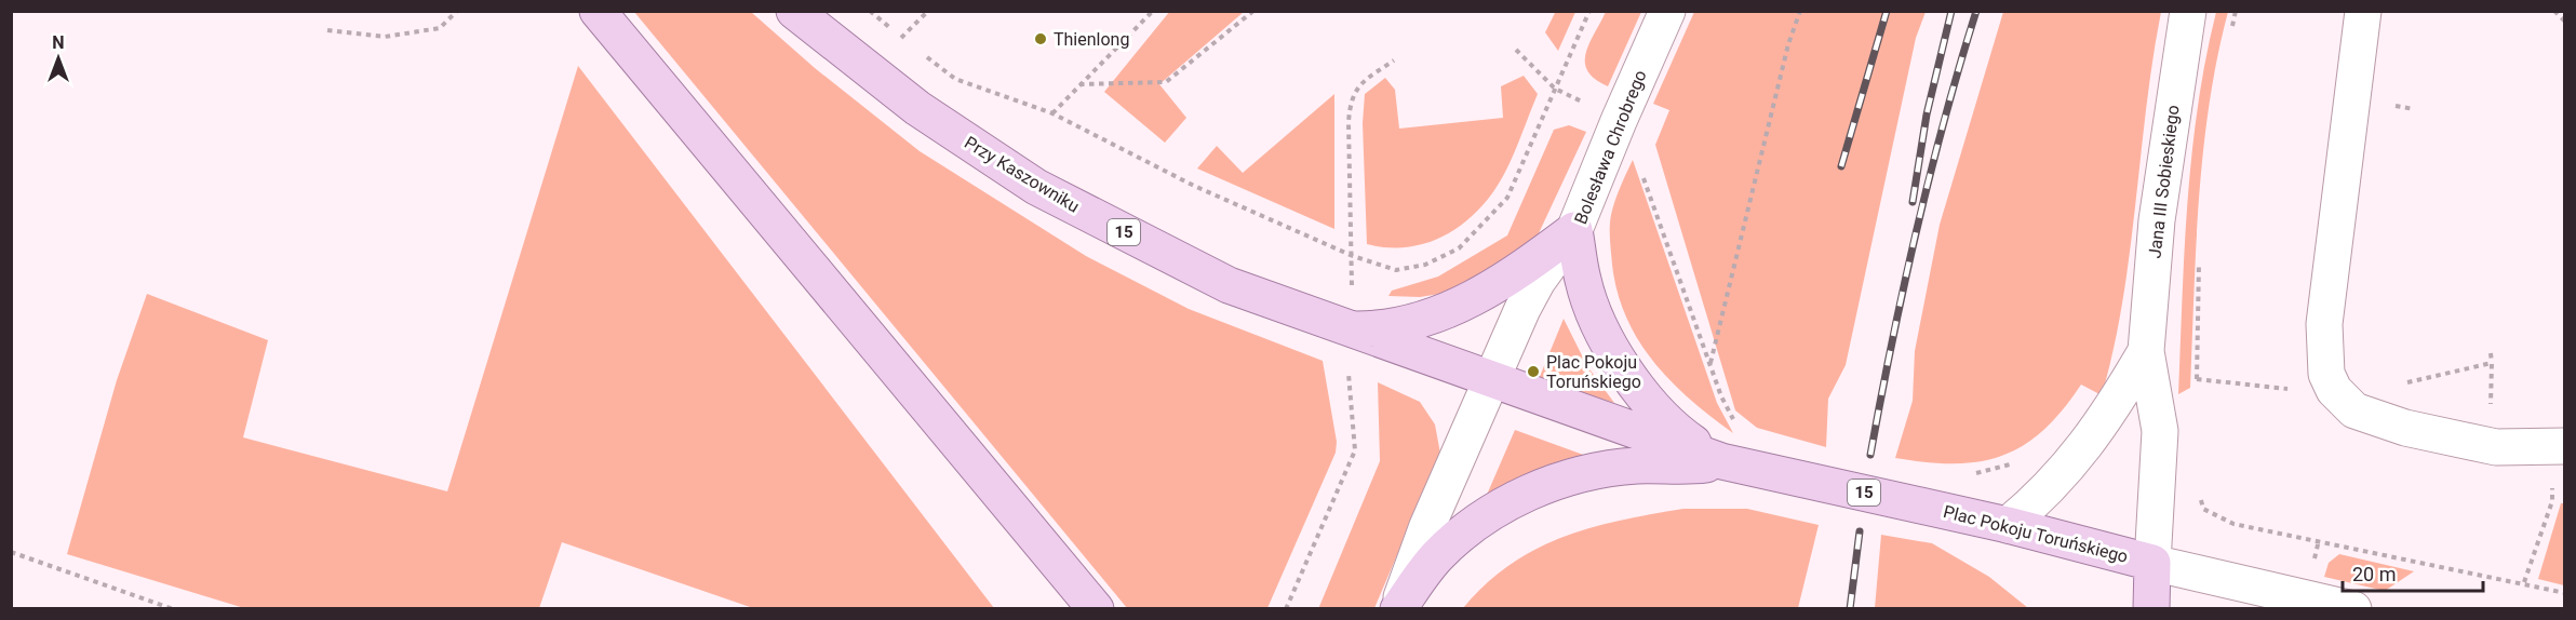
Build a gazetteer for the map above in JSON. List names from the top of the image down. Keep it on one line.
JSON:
{"streets":{"main road":["Przy Kaszowniku","15","Plac Pokoju Toruńskiego"],"street":["Bolesława Chrobrego","Jana III Sobieskiego"]},"crossings":[["Bolesława Chrobrego","Przy Kaszowniku"],["Bolesława Chrobrego","Plac Pokoju Toruńskiego"],["Przy Kaszowniku","Plac Pokoju Toruńskiego"],["Jana III Sobieskiego","Plac Pokoju Toruńskiego"]],"places":["Thienlong","Plac Pokoju Toruńskiego"],"scale_bar":"20 m","north":"top"}
